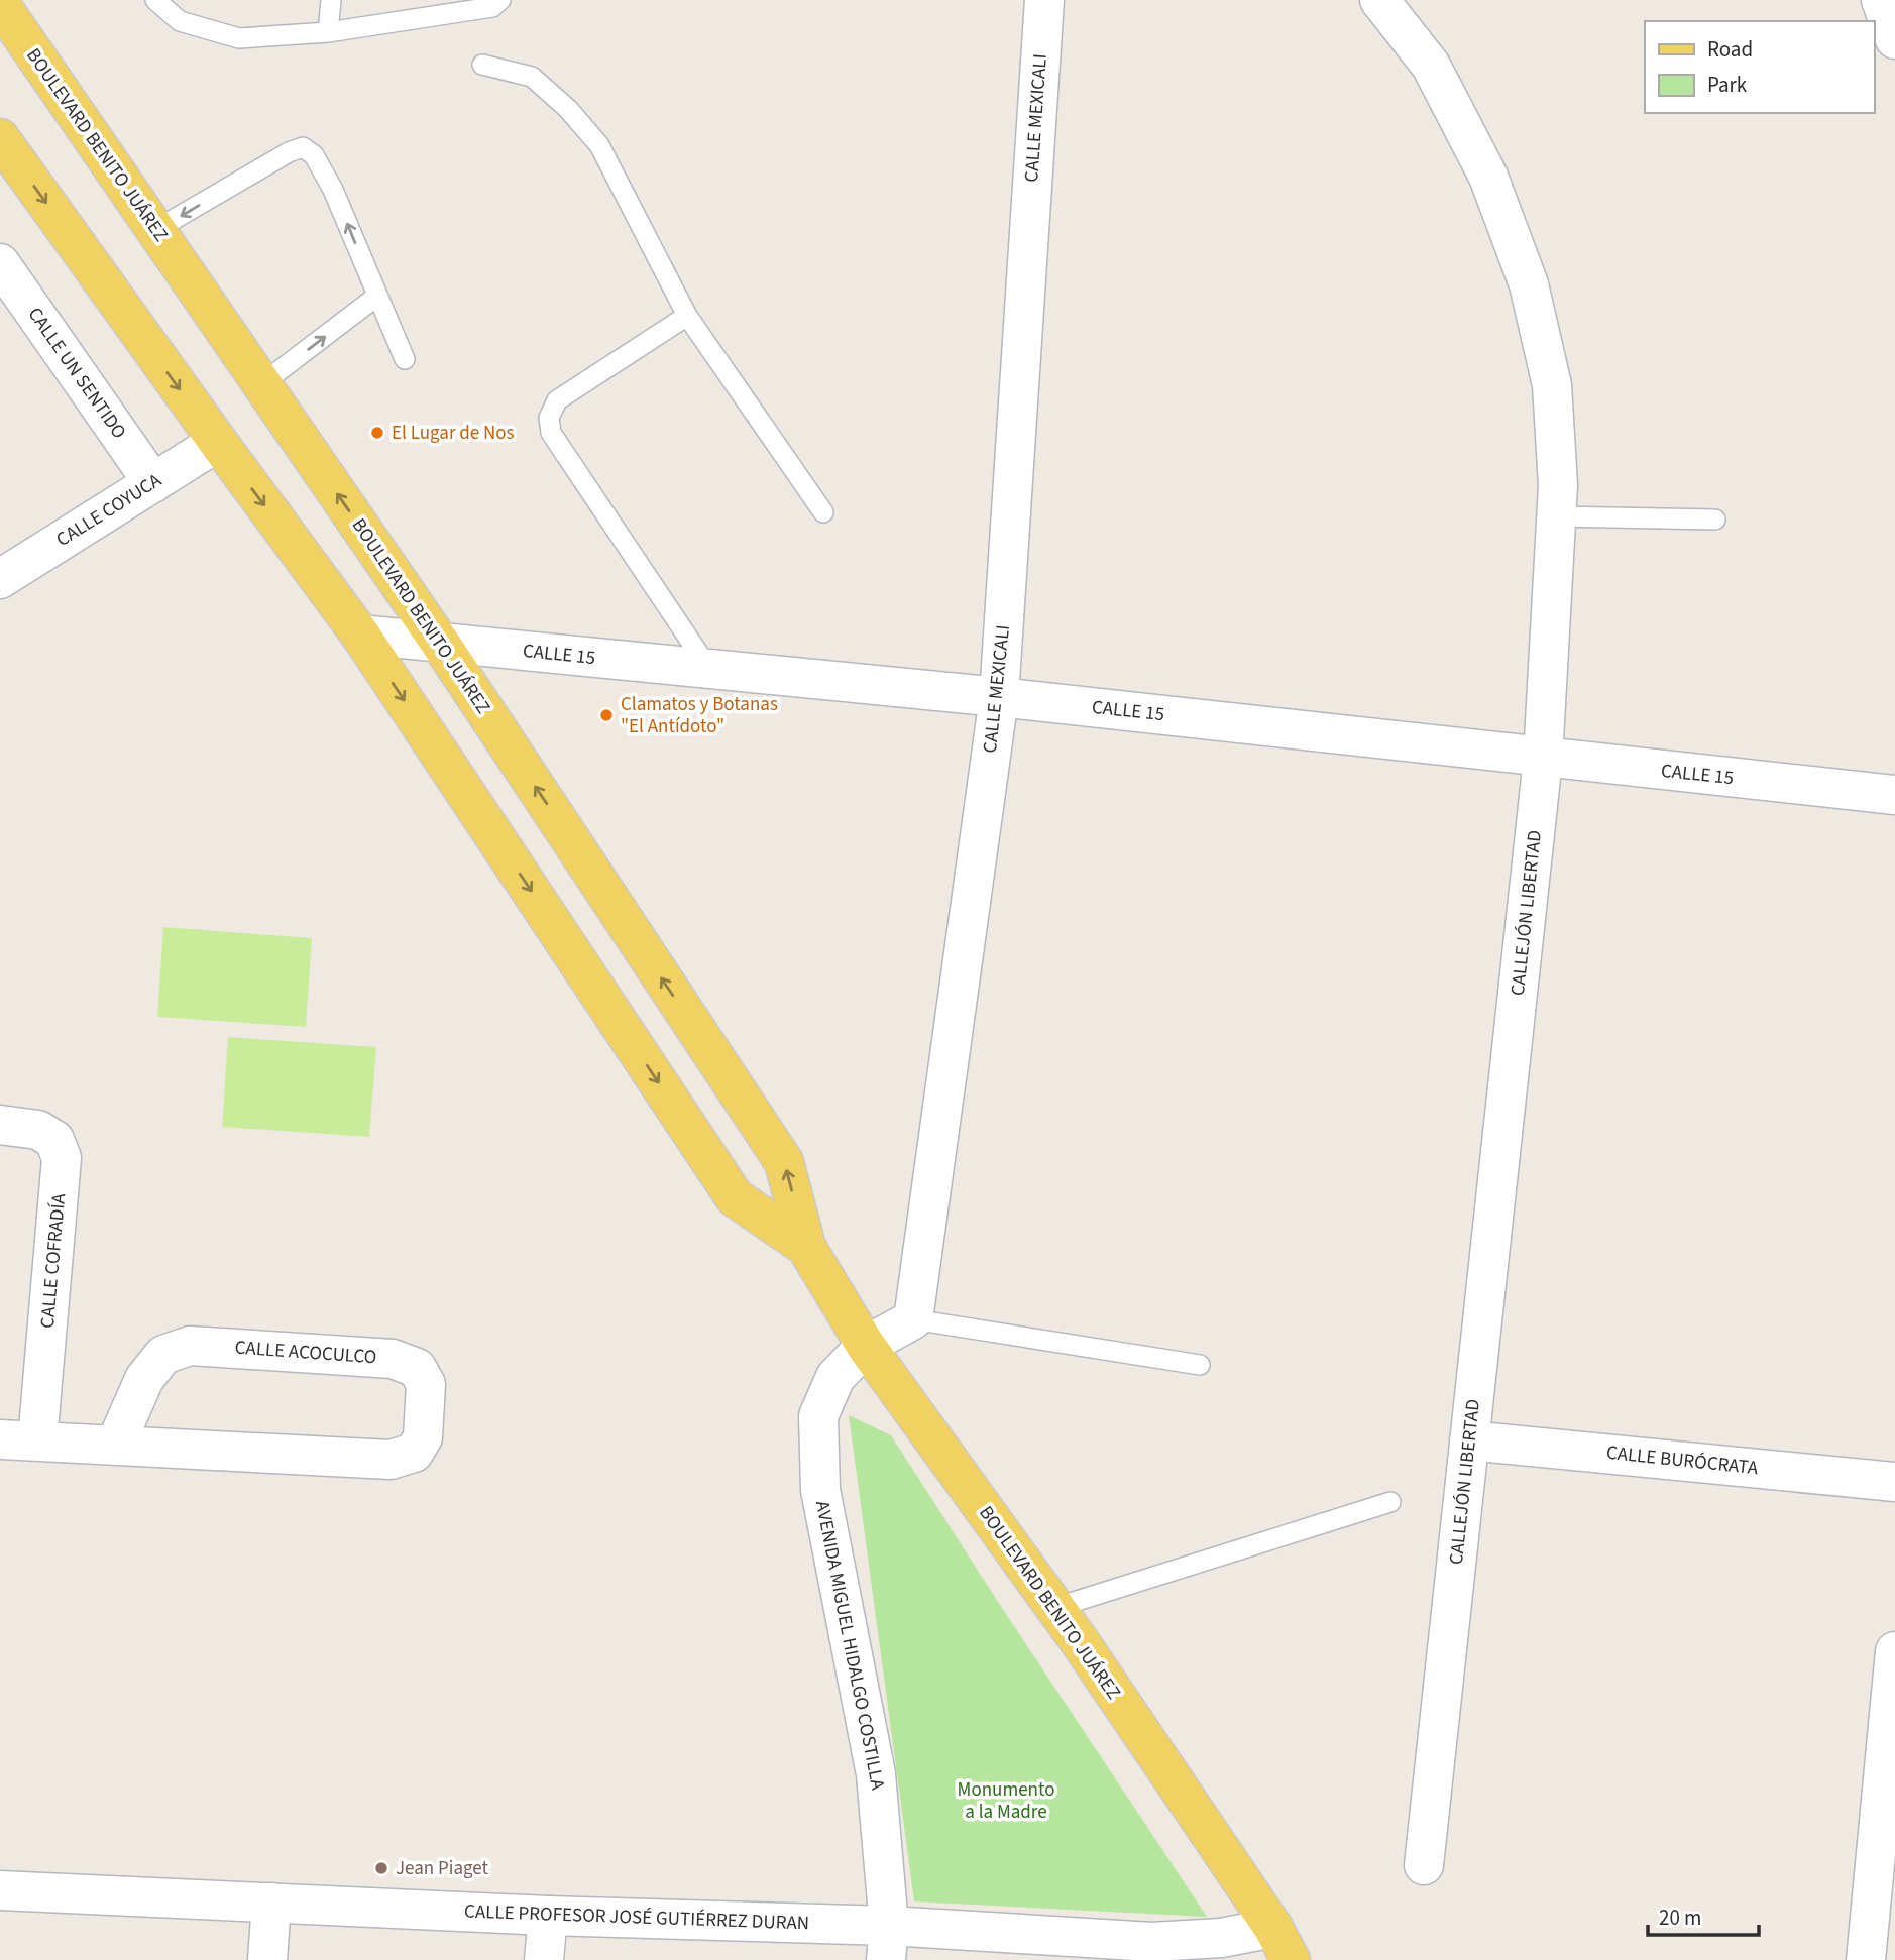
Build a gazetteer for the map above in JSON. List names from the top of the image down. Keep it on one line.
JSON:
{"streets":{"main road":["BOULEVARD BENITO JUÁREZ"],"street":["CALLE MEXICALI","CALLE UN SENTIDO","CALLE COYUCA","CALLE 15","CALLEJÓN LIBERTAD","CALLE COFRADÍA","CALLE ACOCULCO","CALLE BURÓCRATA","AVENIDA MIGUEL HIDALGO COSTILLA","CALLE PROFESOR JOSÉ GUTIÉRREZ DURAN"]},"crossings":[["CALLE MEXICALI","CALLE 15"],["BOULEVARD BENITO JUÁREZ","CALLE COYUCA"],["BOULEVARD BENITO JUÁREZ","CALLE 15"],["BOULEVARD BENITO JUÁREZ","AVENIDA MIGUEL HIDALGO COSTILLA"],["BOULEVARD BENITO JUÁREZ","CALLE PROFESOR JOSÉ GUTIÉRREZ DURAN"],["CALLE UN SENTIDO","CALLE COYUCA"],["CALLE 15","CALLEJÓN LIBERTAD"],["CALLEJÓN LIBERTAD","CALLE BURÓCRATA"],["CALLE COFRADÍA","CALLE ACOCULCO"],["AVENIDA MIGUEL HIDALGO COSTILLA","CALLE PROFESOR JOSÉ GUTIÉRREZ DURAN"]],"parks":["Monumento a la Madre"],"places":["El Lugar de Nos","Clamatos y Botanas \"El Antídoto\"","Jean Piaget"],"legend":["Road","Park"],"scale_bar":"20 m"}
